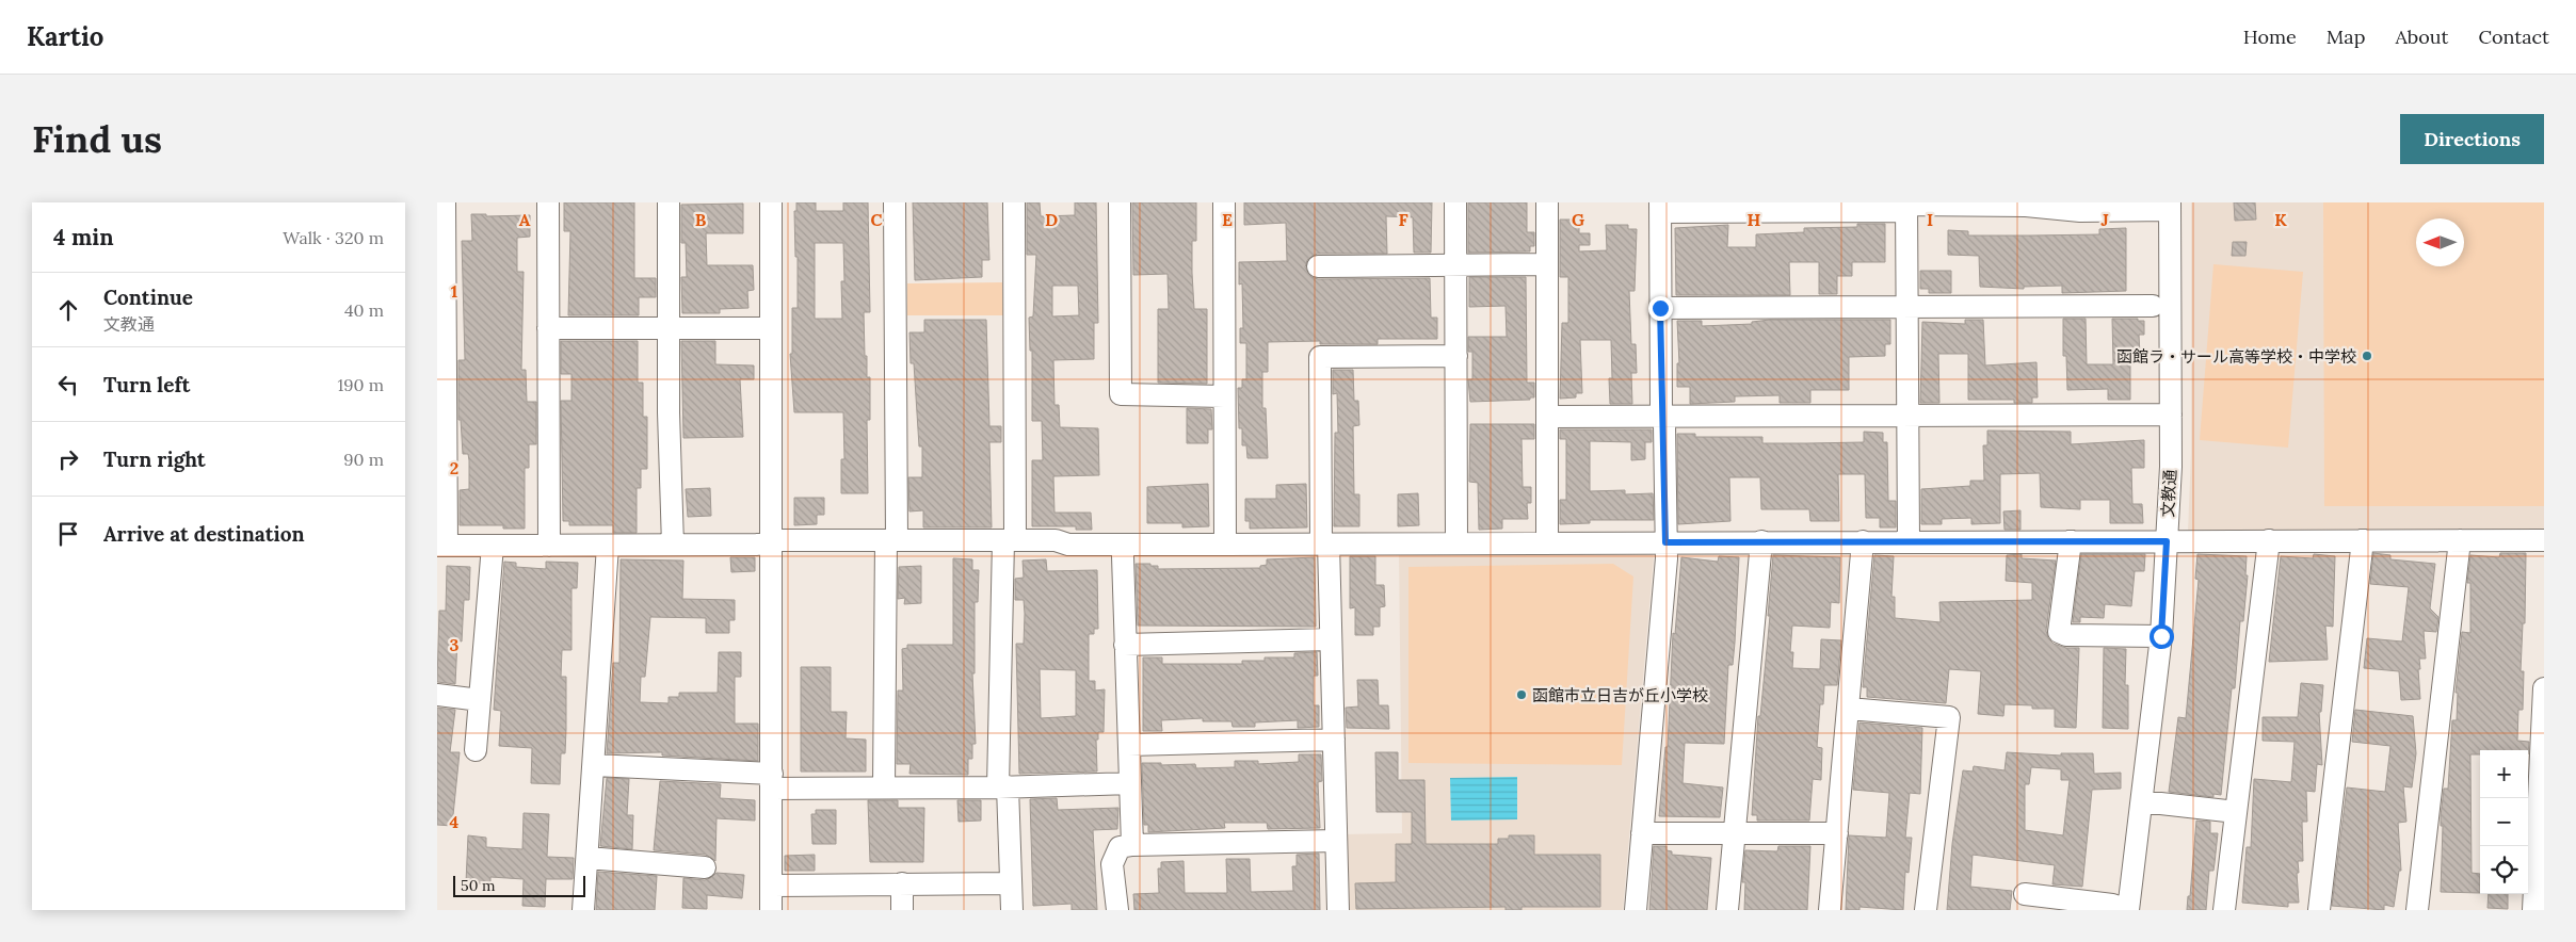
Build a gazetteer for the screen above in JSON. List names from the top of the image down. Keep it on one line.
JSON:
{"streets":{"street":["文教通"]},"places":["函館ラ・サール高等学校・中学校","函館市立日吉が丘小学校"],"scale_bar":"50 m","north":"left","page":{"header":"Kartio","nav":["Home","Map","About","Contact"],"buttons":"Directions","title":"Find us","heading":["4 min","Walk · 320 m"],"list":[["Continue","文教通","40 m"],["Turn left","190 m"],["Turn right","90 m"],"Arrive at destination"],"map_buttons":["+","−"],"scale":"50 m"},"grid":{"columns":["A","B","C","D","E","F","G","H","I","J","K"],"rows":["1","2","3","4"]}}
